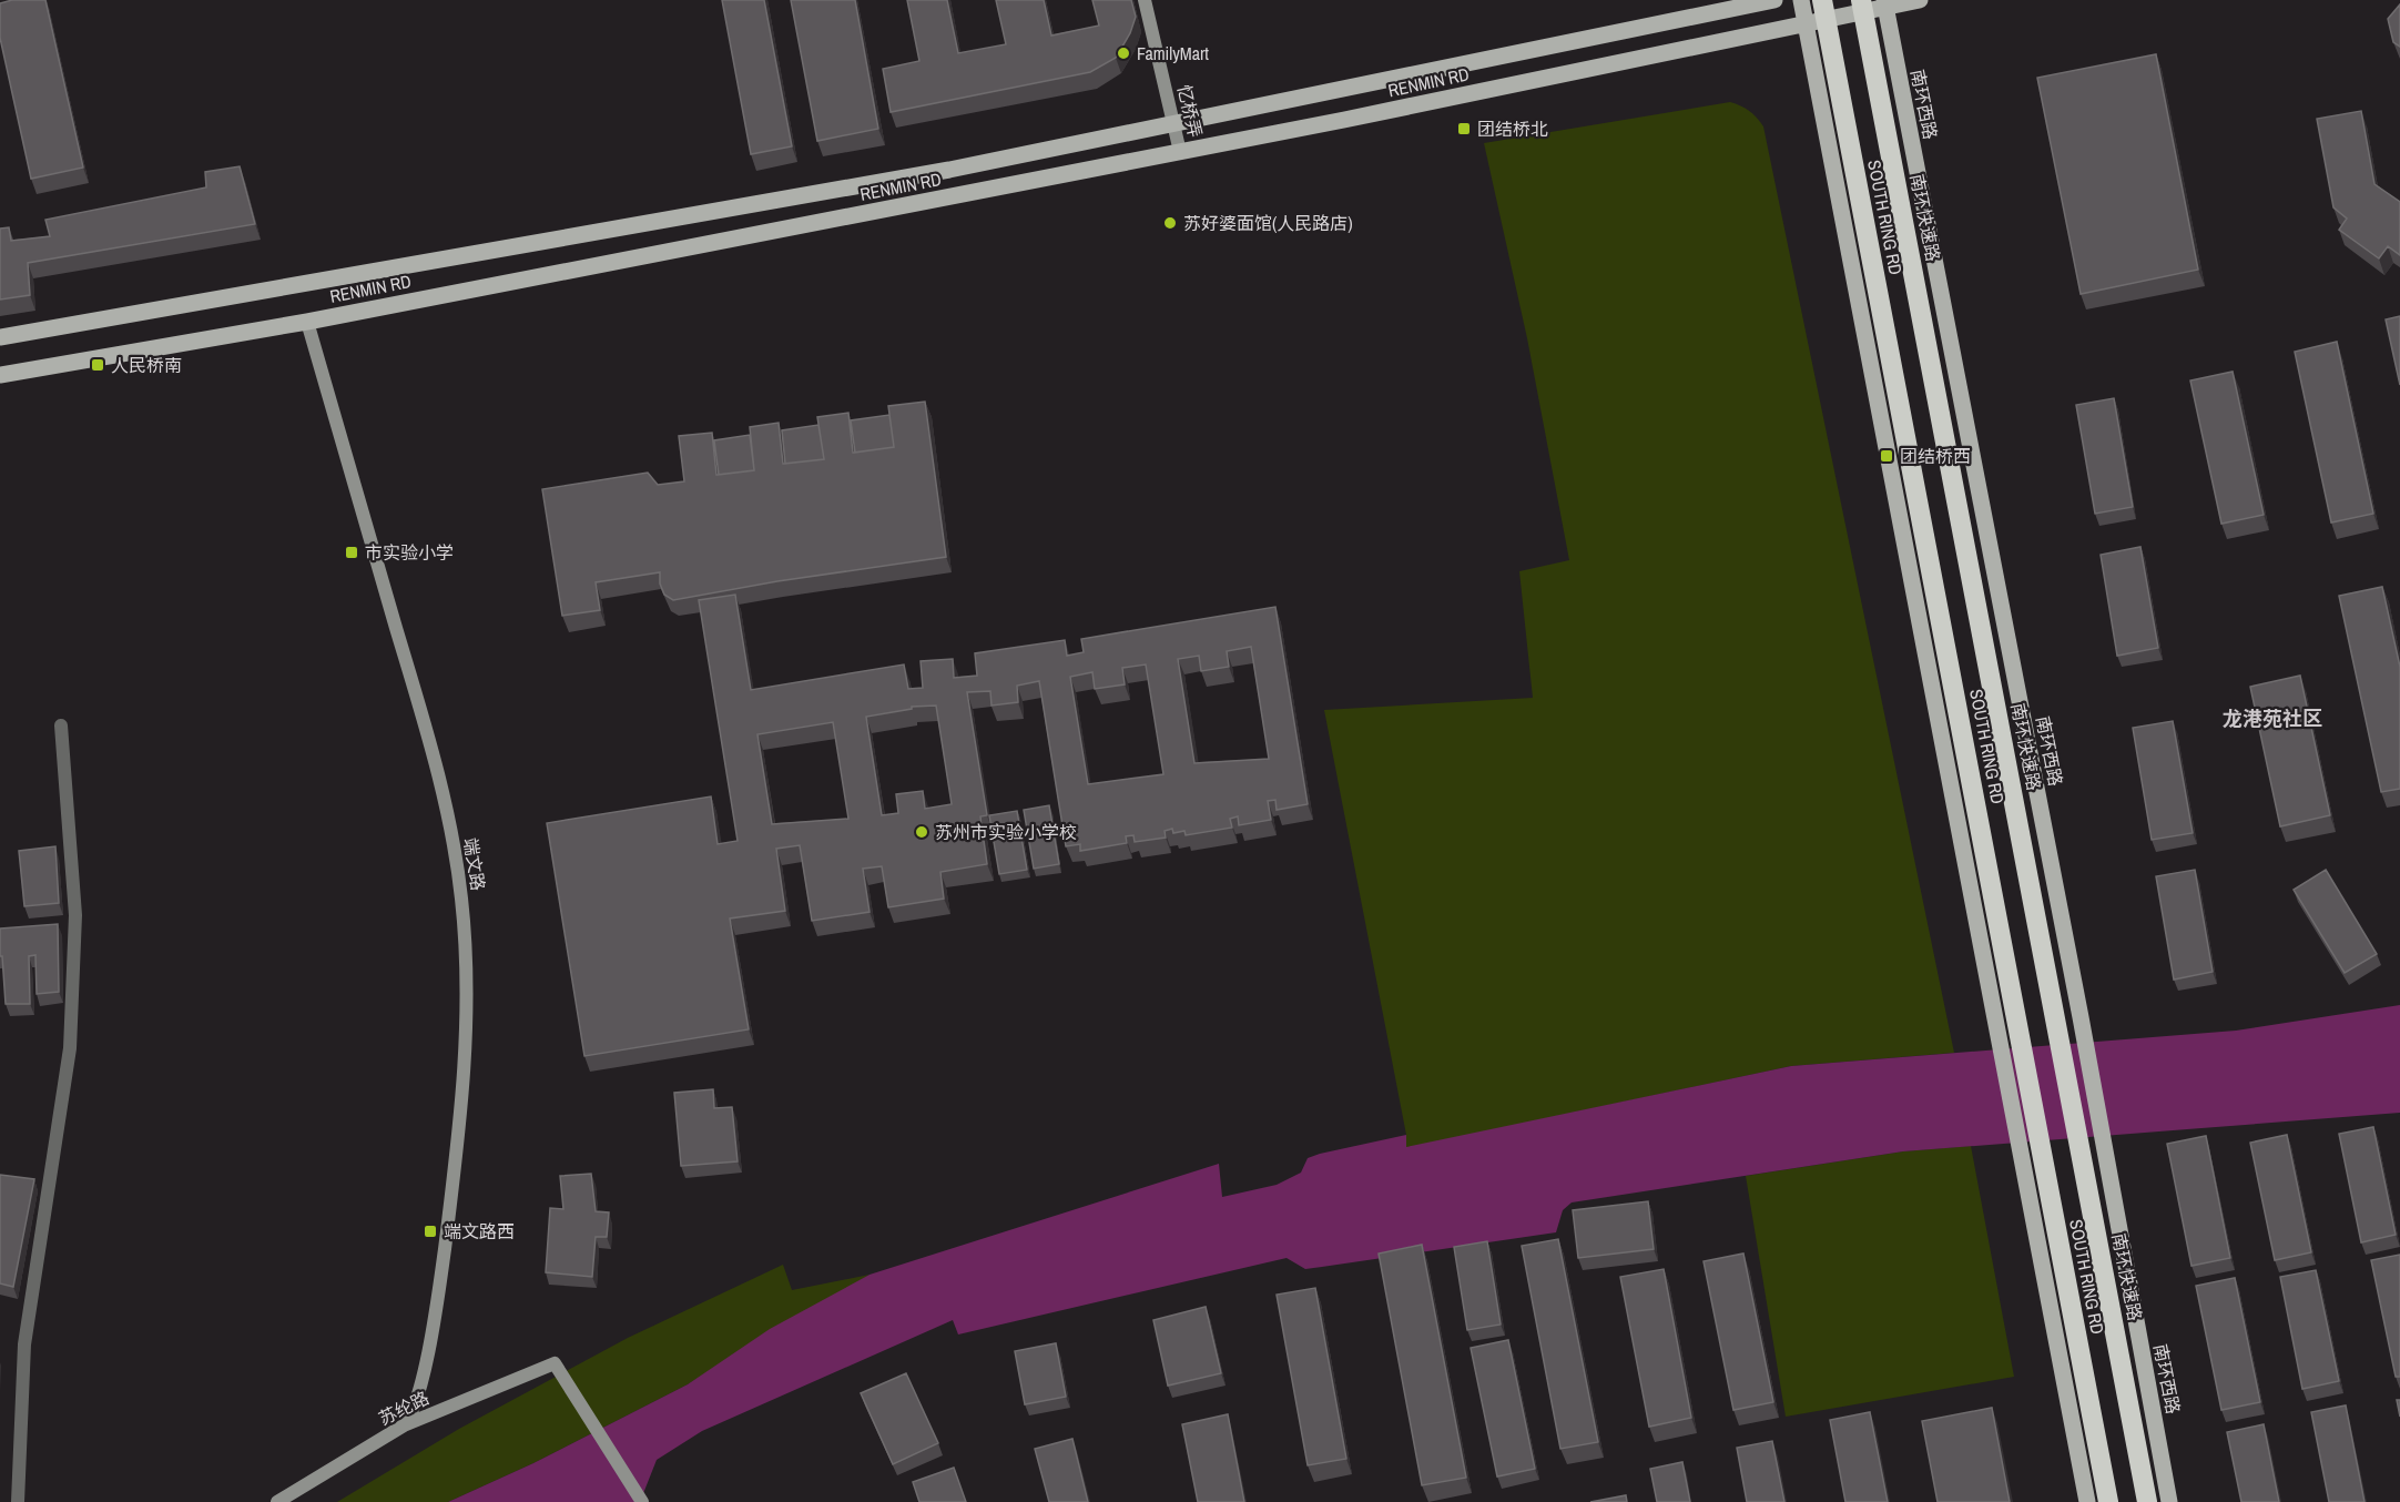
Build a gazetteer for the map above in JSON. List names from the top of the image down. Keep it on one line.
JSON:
{"streets":{"highway":["SOUTH RING RD","南环快速路"],"main road":["RENMIN RD","南环西路"],"street":["忆桥弄","端文路","苏纶路"]},"crossings":[["RENMIN RD","南环西路"],["RENMIN RD","忆桥弄"],["RENMIN RD","端文路"],["端文路","苏纶路"]],"districts":["龙港苑社区"],"places":{"other":["FamilyMart","苏好婆面馆(人民路店)","苏州市实验小学校"],"transit":["团结桥北","人民桥南","团结桥西","市实验小学","端文路西"]}}
